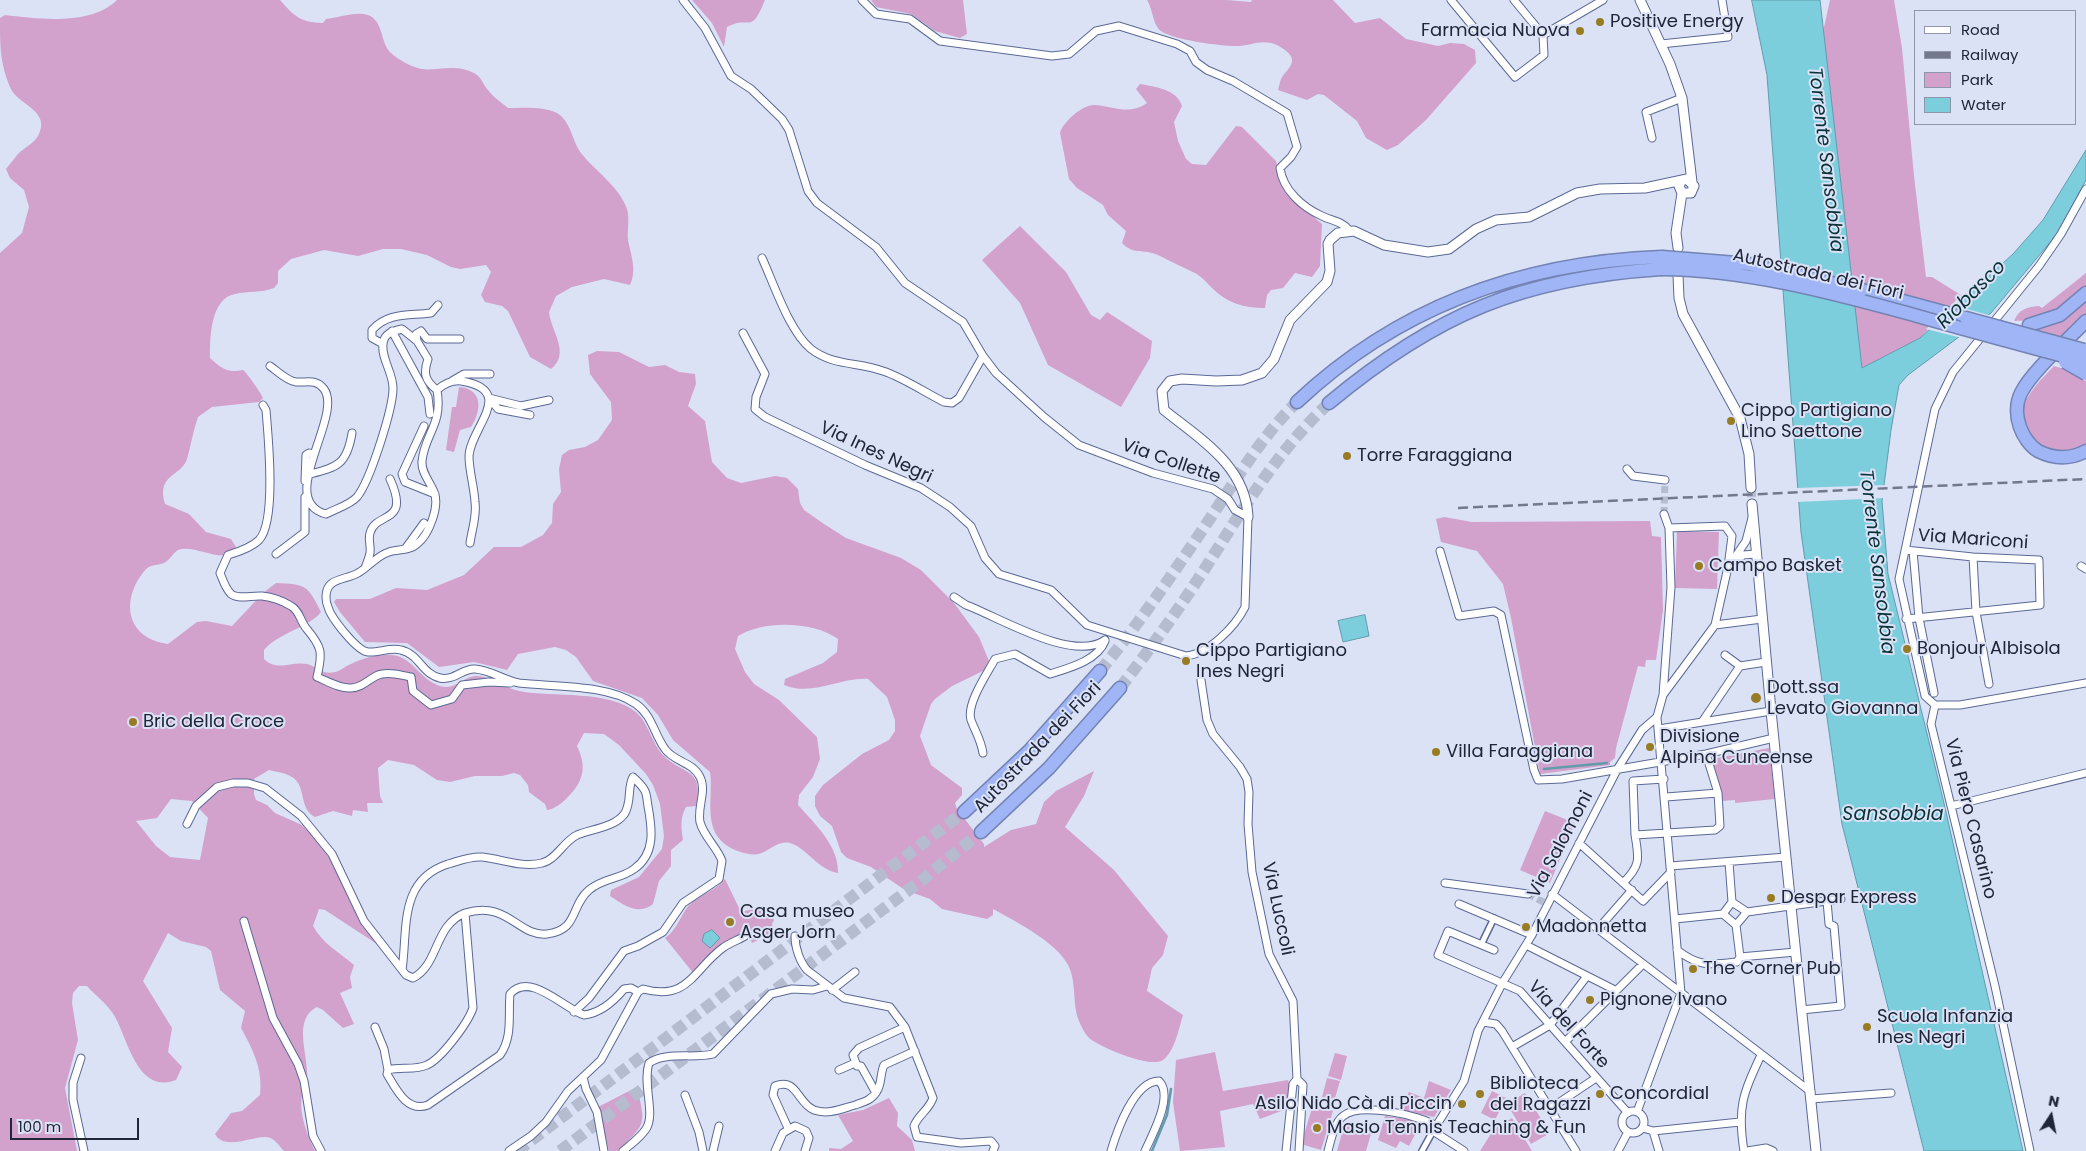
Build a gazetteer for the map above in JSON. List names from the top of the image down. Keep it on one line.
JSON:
{"streets":{"highway":["Autostrada dei Fiori"],"street":["Via Ines Negri","Via Collette","Via Mariconi","Via Piero Casarino","Via Salomoni","Via Luccoli","Via del Forte"]},"crossings":[["Via Ines Negri","Via Collette"],["Via Salomoni","Via del Forte"]],"water":["Torrente Sansobbia","Riobasco","Sansobbia"],"places":["Positive Energy","Farmacia Nuova","Cippo Partigiano Lino Saettone","Torre Faraggiana","Campo Basket","Bonjour Albisola","Cippo Partigiano Ines Negri","Dott.ssa Levato Giovanna","Bric della Croce","Divisione Alpina Cuneense","Villa Faraggiana","Despar Express","Casa museo Asger Jorn","Madonnetta","The Corner Pub","Pignone Ivano","Scuola Infanzia Ines Negri","Biblioteca dei Ragazzi","Concordial","Asilo Nido Cà di Piccin","Masio Tennis Teaching & Fun"],"legend":["Road","Railway","Park","Water"],"scale_bar":"100 m","north":"top"}
